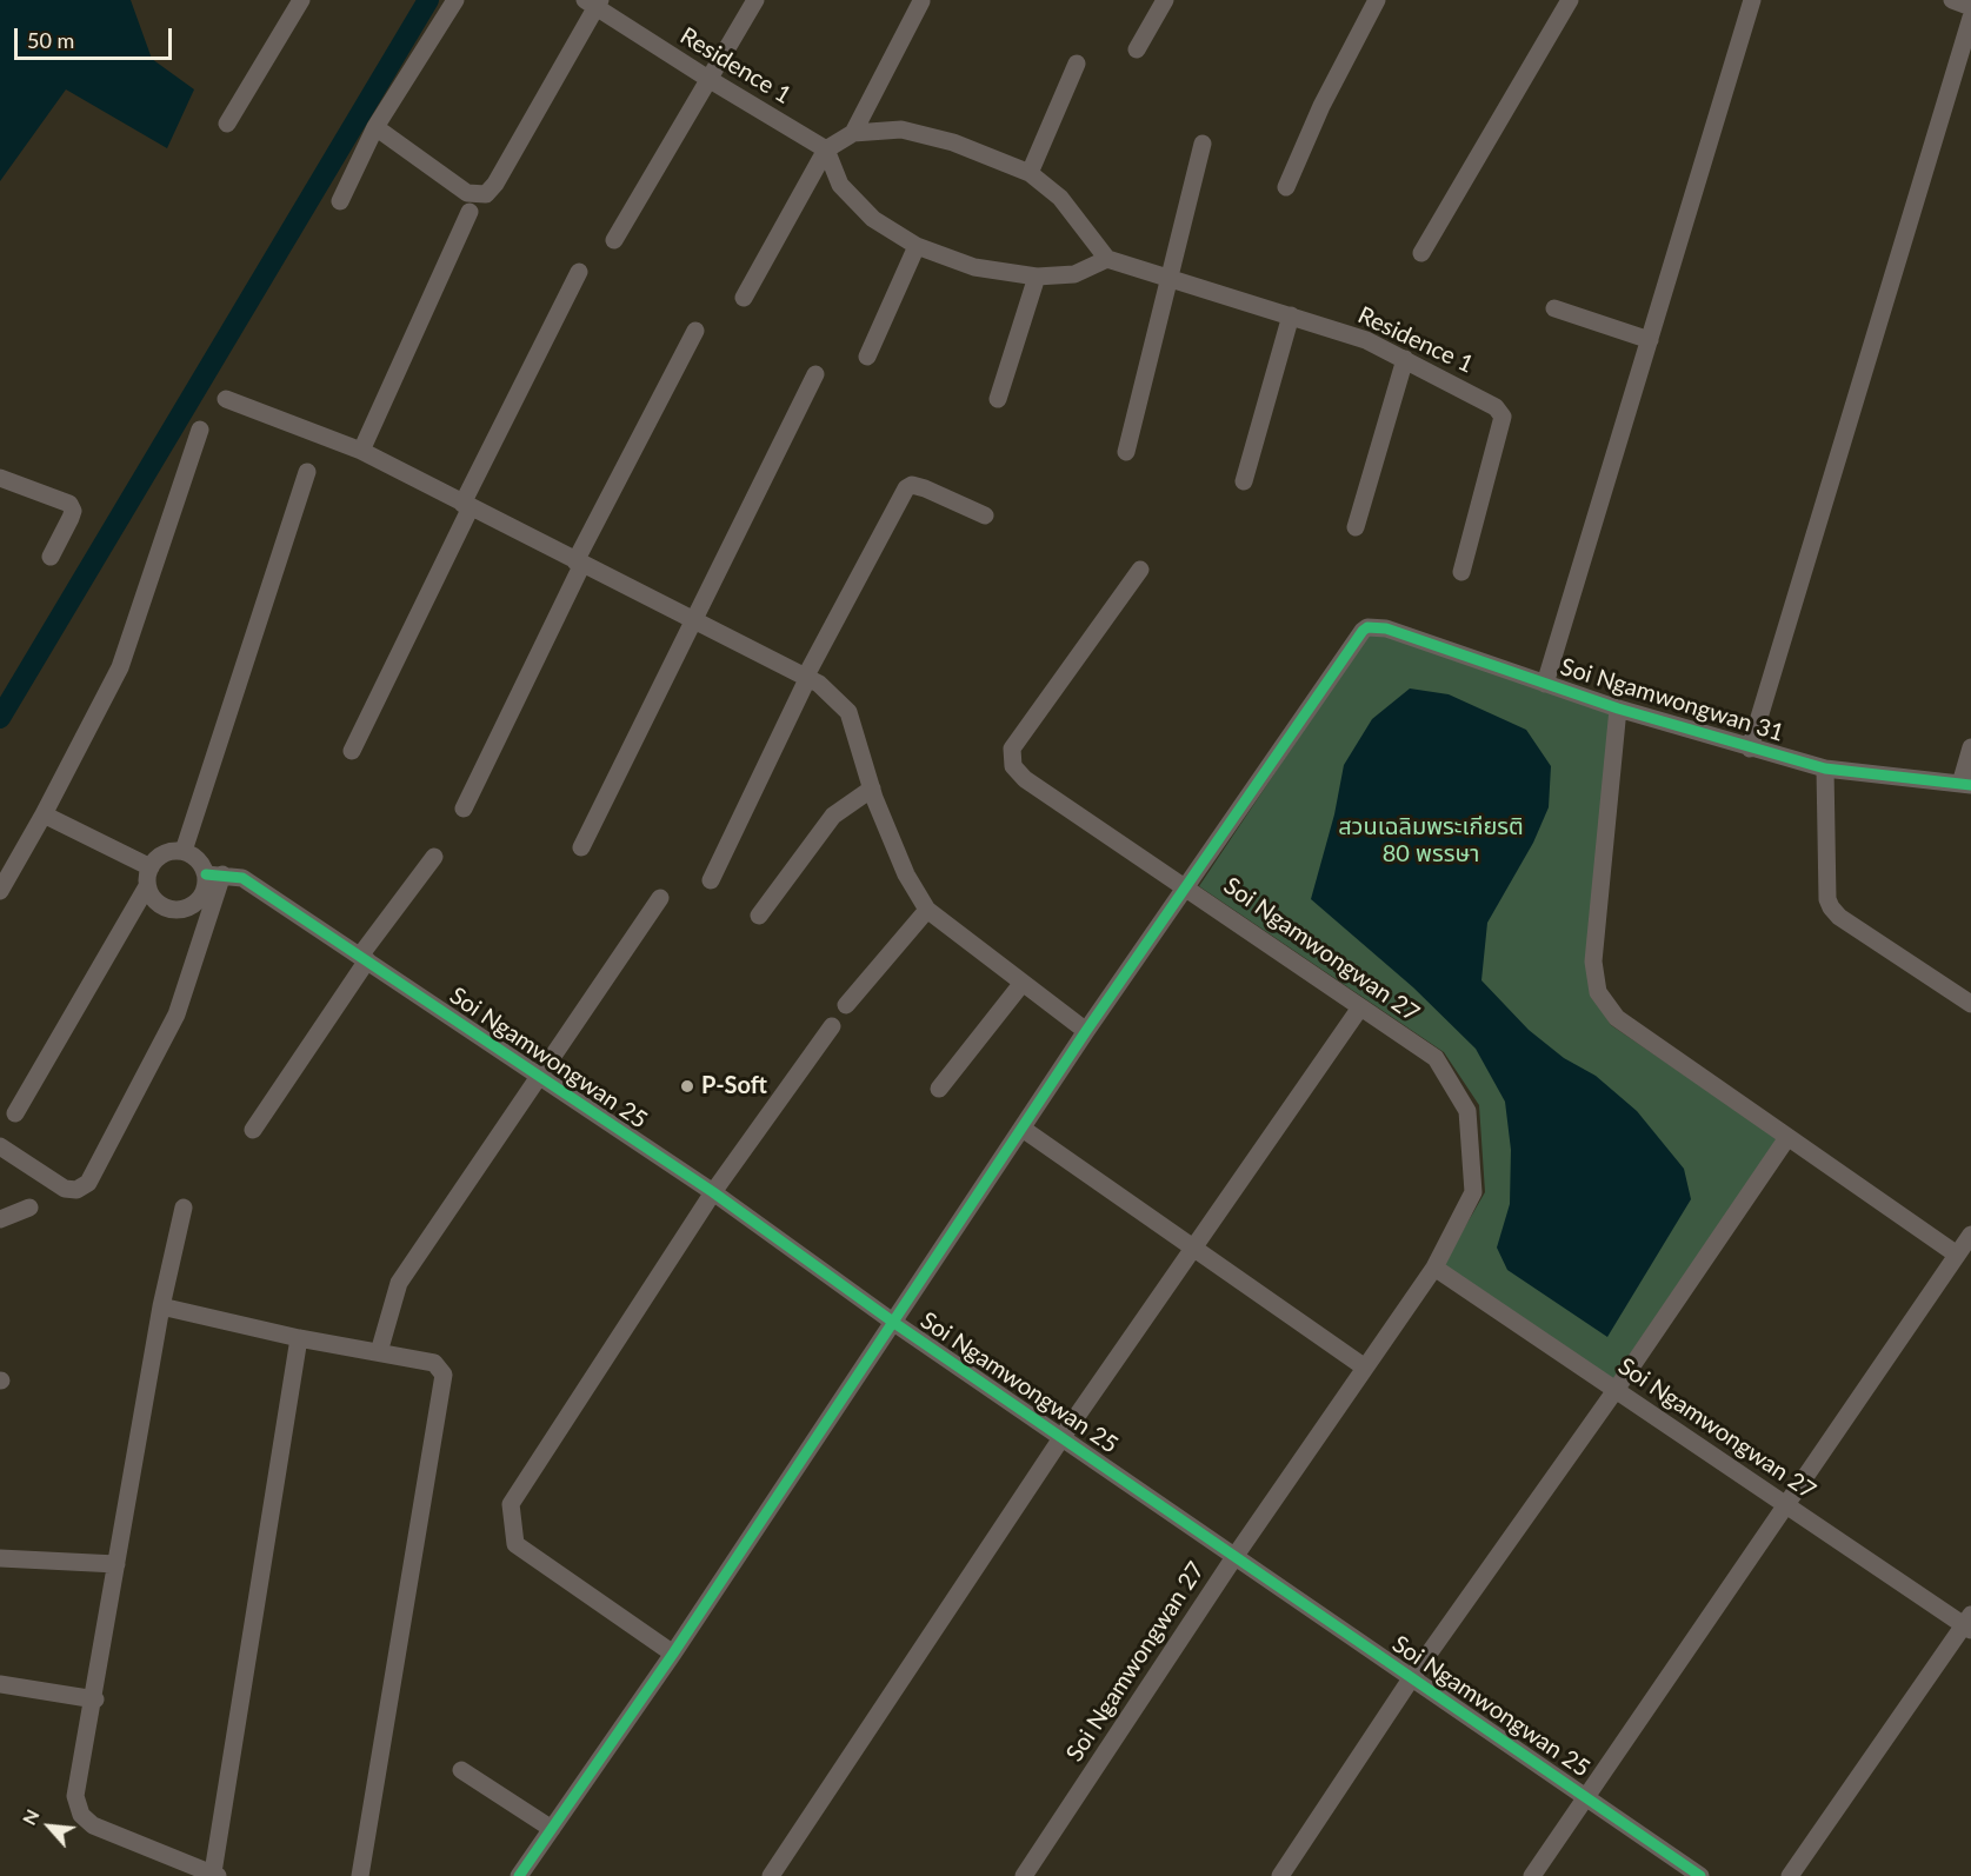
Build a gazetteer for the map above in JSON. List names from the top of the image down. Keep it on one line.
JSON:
{"streets":{"street":["Residence 1","Soi Ngamwongwan 31","Soi Ngamwongwan 27","Soi Ngamwongwan 25"]},"crossings":[["Soi Ngamwongwan 31","Soi Ngamwongwan 27"],["Soi Ngamwongwan 27","Soi Ngamwongwan 25"]],"parks":["สวนเฉลิมพระเกียรติ 80 พรรษา"],"places":["P-Soft"],"scale_bar":"50 m","north":"top left"}
